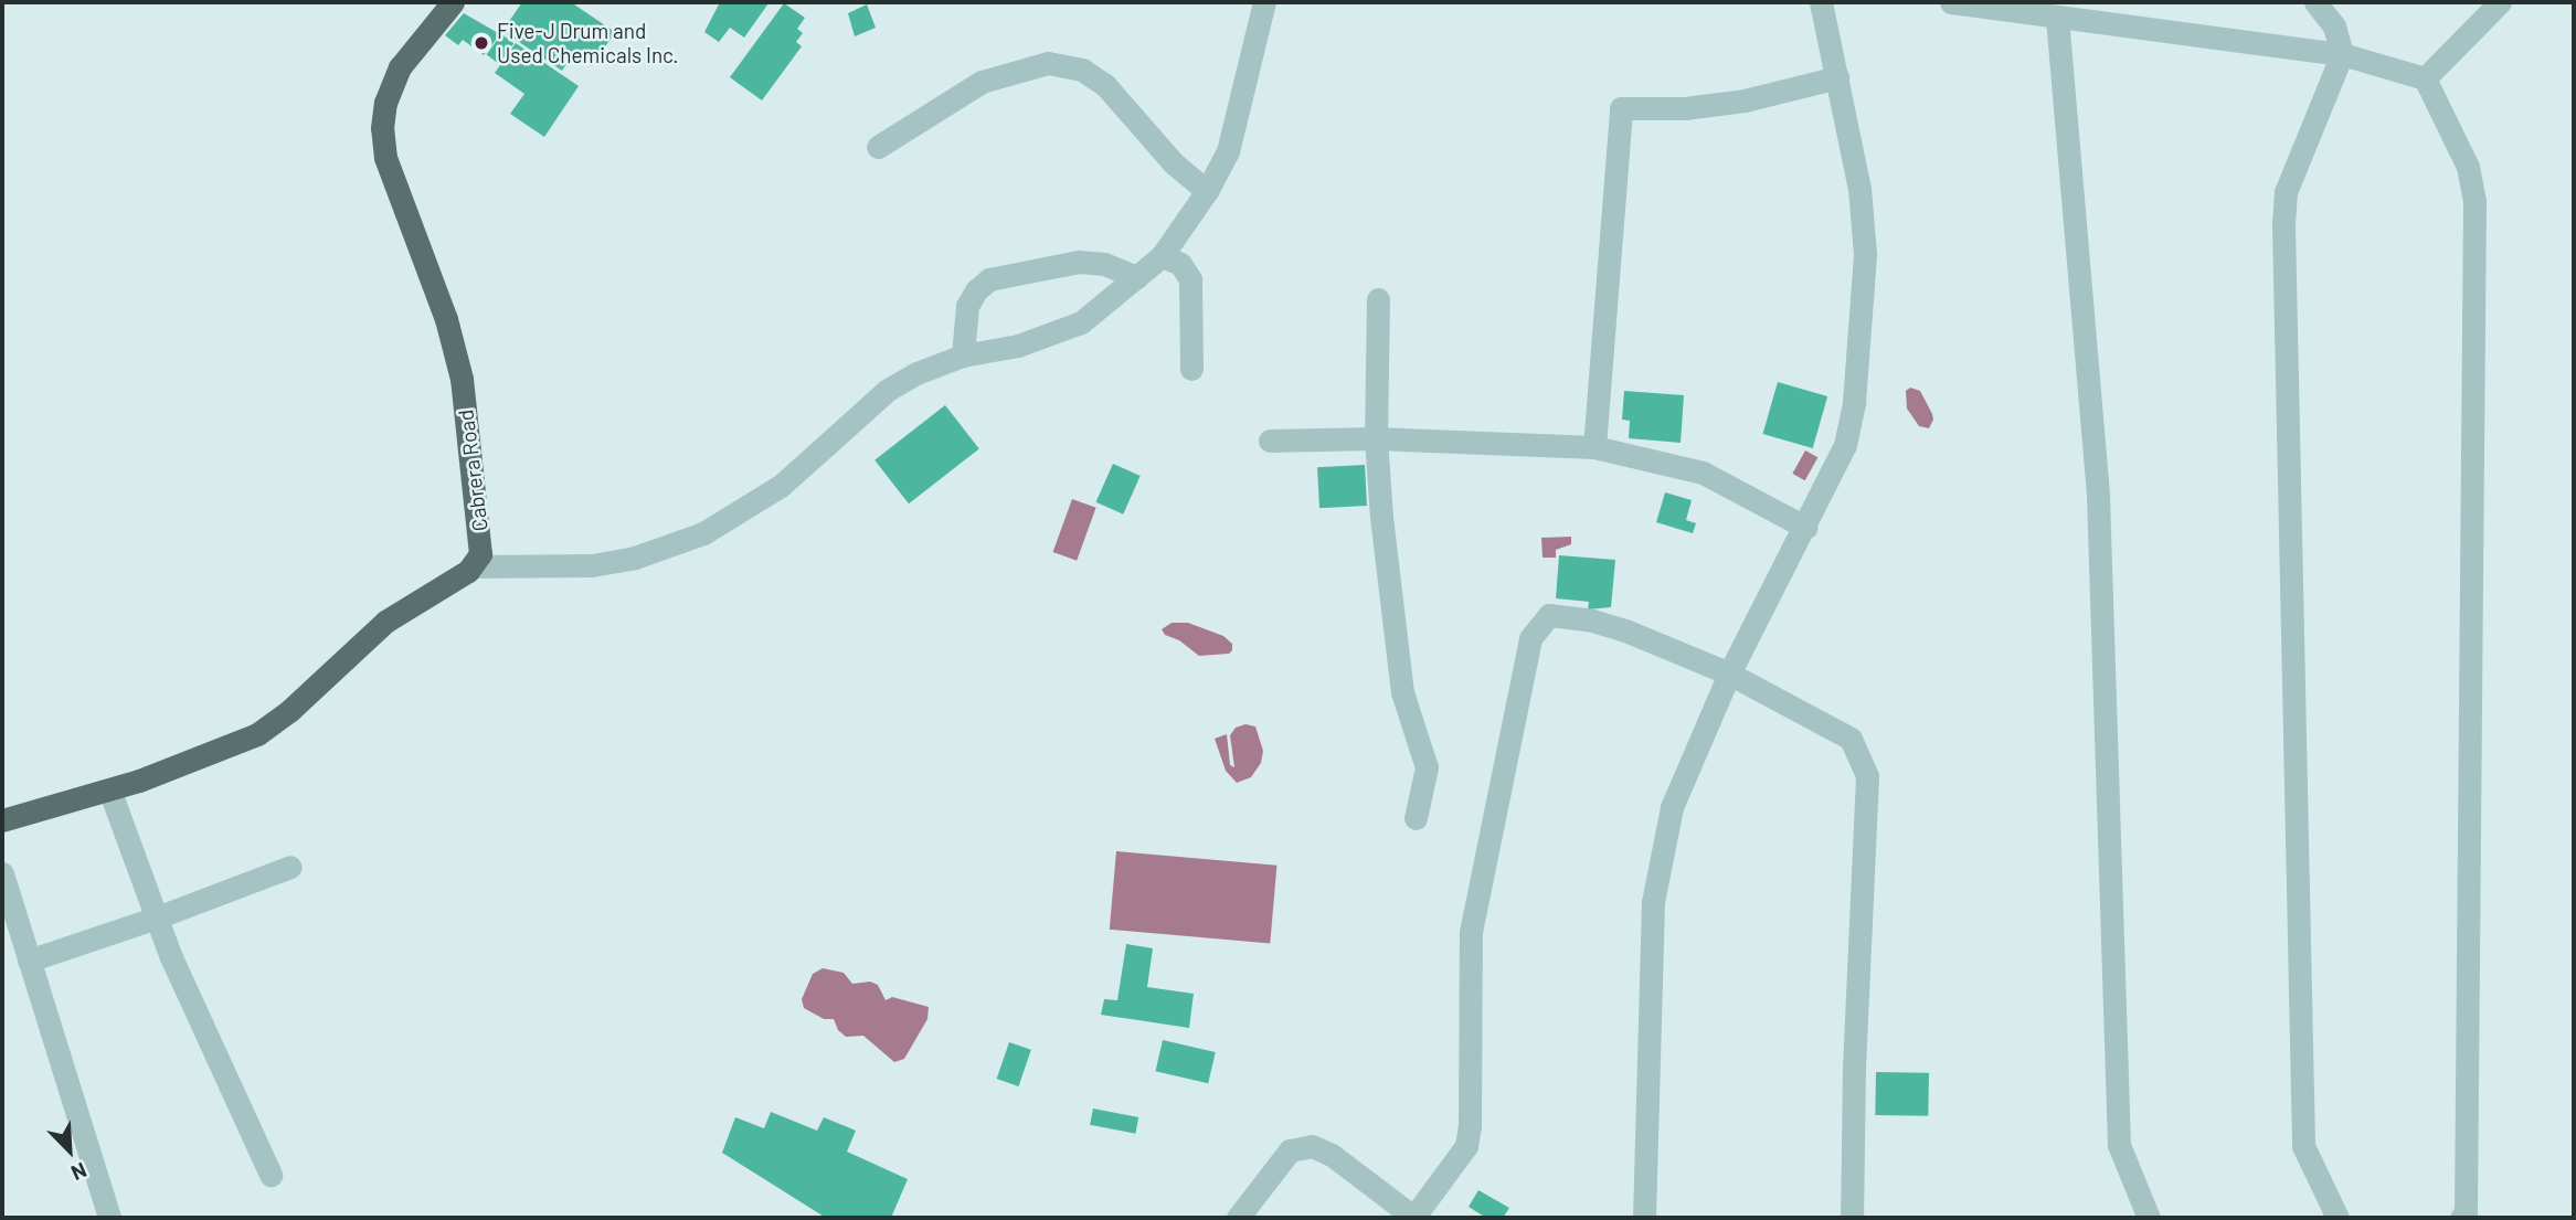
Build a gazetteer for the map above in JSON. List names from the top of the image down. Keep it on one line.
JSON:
{"streets":{"main road":["Cabrera Road"]},"places":["Five-J Drum and Used Chemicals Inc."],"north":"bottom right"}
